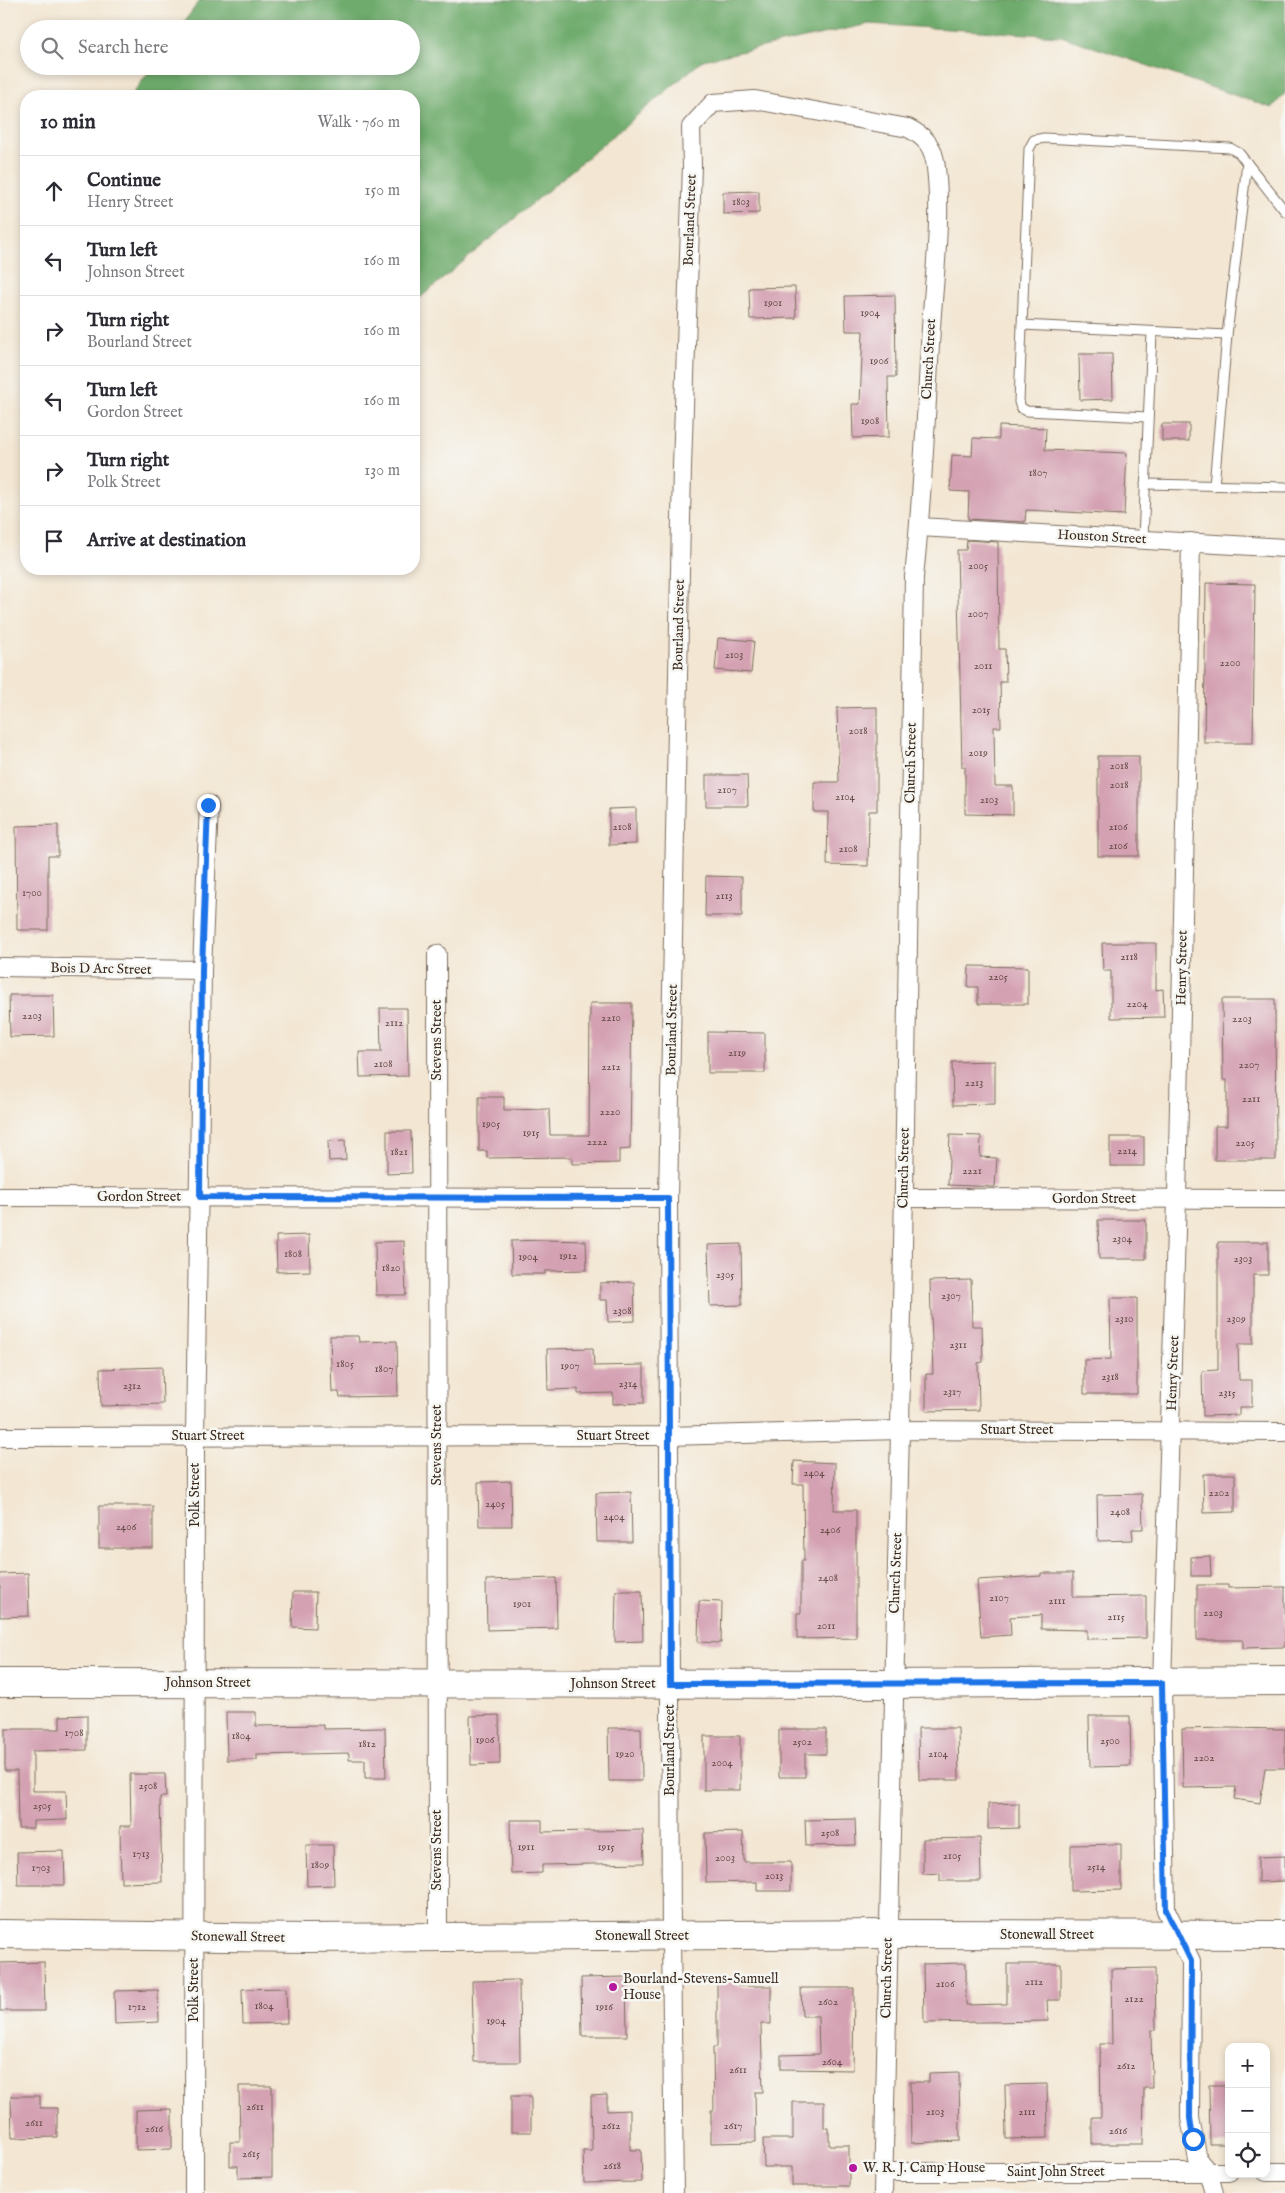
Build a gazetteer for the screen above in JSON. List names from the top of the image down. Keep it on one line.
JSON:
{"streets":{"main road":["Johnson Street","Stonewall Street"],"street":["Bourland Street","Church Street","Houston Street","Henry Street","Bois D Arc Street","Stevens Street","Gordon Street","Stuart Street","Polk Street","Saint John Street"]},"crossings":[["Bourland Street","Church Street"],["Bourland Street","Gordon Street"],["Bourland Street","Stuart Street"],["Bourland Street","Johnson Street"],["Bourland Street","Stonewall Street"],["Church Street","Houston Street"],["Church Street","Gordon Street"],["Church Street","Stuart Street"],["Church Street","Johnson Street"],["Church Street","Stonewall Street"],["Church Street","Saint John Street"],["Houston Street","Henry Street"],["Henry Street","Gordon Street"],["Henry Street","Stuart Street"],["Henry Street","Johnson Street"],["Henry Street","Stonewall Street"],["Henry Street","Saint John Street"],["Bois D Arc Street","Polk Street"],["Stevens Street","Gordon Street"],["Stevens Street","Stuart Street"],["Stevens Street","Johnson Street"],["Stevens Street","Stonewall Street"],["Gordon Street","Polk Street"],["Stuart Street","Polk Street"],["Polk Street","Johnson Street"],["Polk Street","Stonewall Street"]],"places":["Bourland-Stevens-Samuell House","W. R. J. Camp House"],"house_numbers":["1803","1901","1904","1906","1908","1807","2005","2007","2103","2200","2011","2015","2018","2019","2018","2018","2107","2104","2103","2108","2106","2106","2108","1700","2113","2118","2205","2204","2203","2210","2203","2112","2119","2108","2207","2212","2213","2211","2220","1905","1915","2222","2205","2214","1821","2221","2304","1808","1912","1904","2303","1820","2305","2307","2308","2310","2309","2311","1805","1907","1807","2318","2314","2312","2317","2315","2404","2202","2405","2408","2404","2406","2406","2408","2107","2111","1901","2203","2115","2011","1708","1804","1906","2500","2502","1812","1920","2104","2202","2004","2508","2505","2508","1911","1915","1713","2105","2003","1809","2514","1703","2013","2112","2106","2122","2602","1804","1712","1916","1904","2604","2612","2611","2611","2103","2111","2611","2612","2617","2616","2616","2615","2618"],"page":{"search":"Search here","heading":["10 min","Walk · 760 m"],"list":[["Continue","Henry Street","150 m"],["Turn left","Johnson Street","160 m"],["Turn right","Bourland Street","160 m"],["Turn left","Gordon Street","160 m"],["Turn right","Polk Street","130 m"],"Arrive at destination"],"map_buttons":["+","−"]}}
